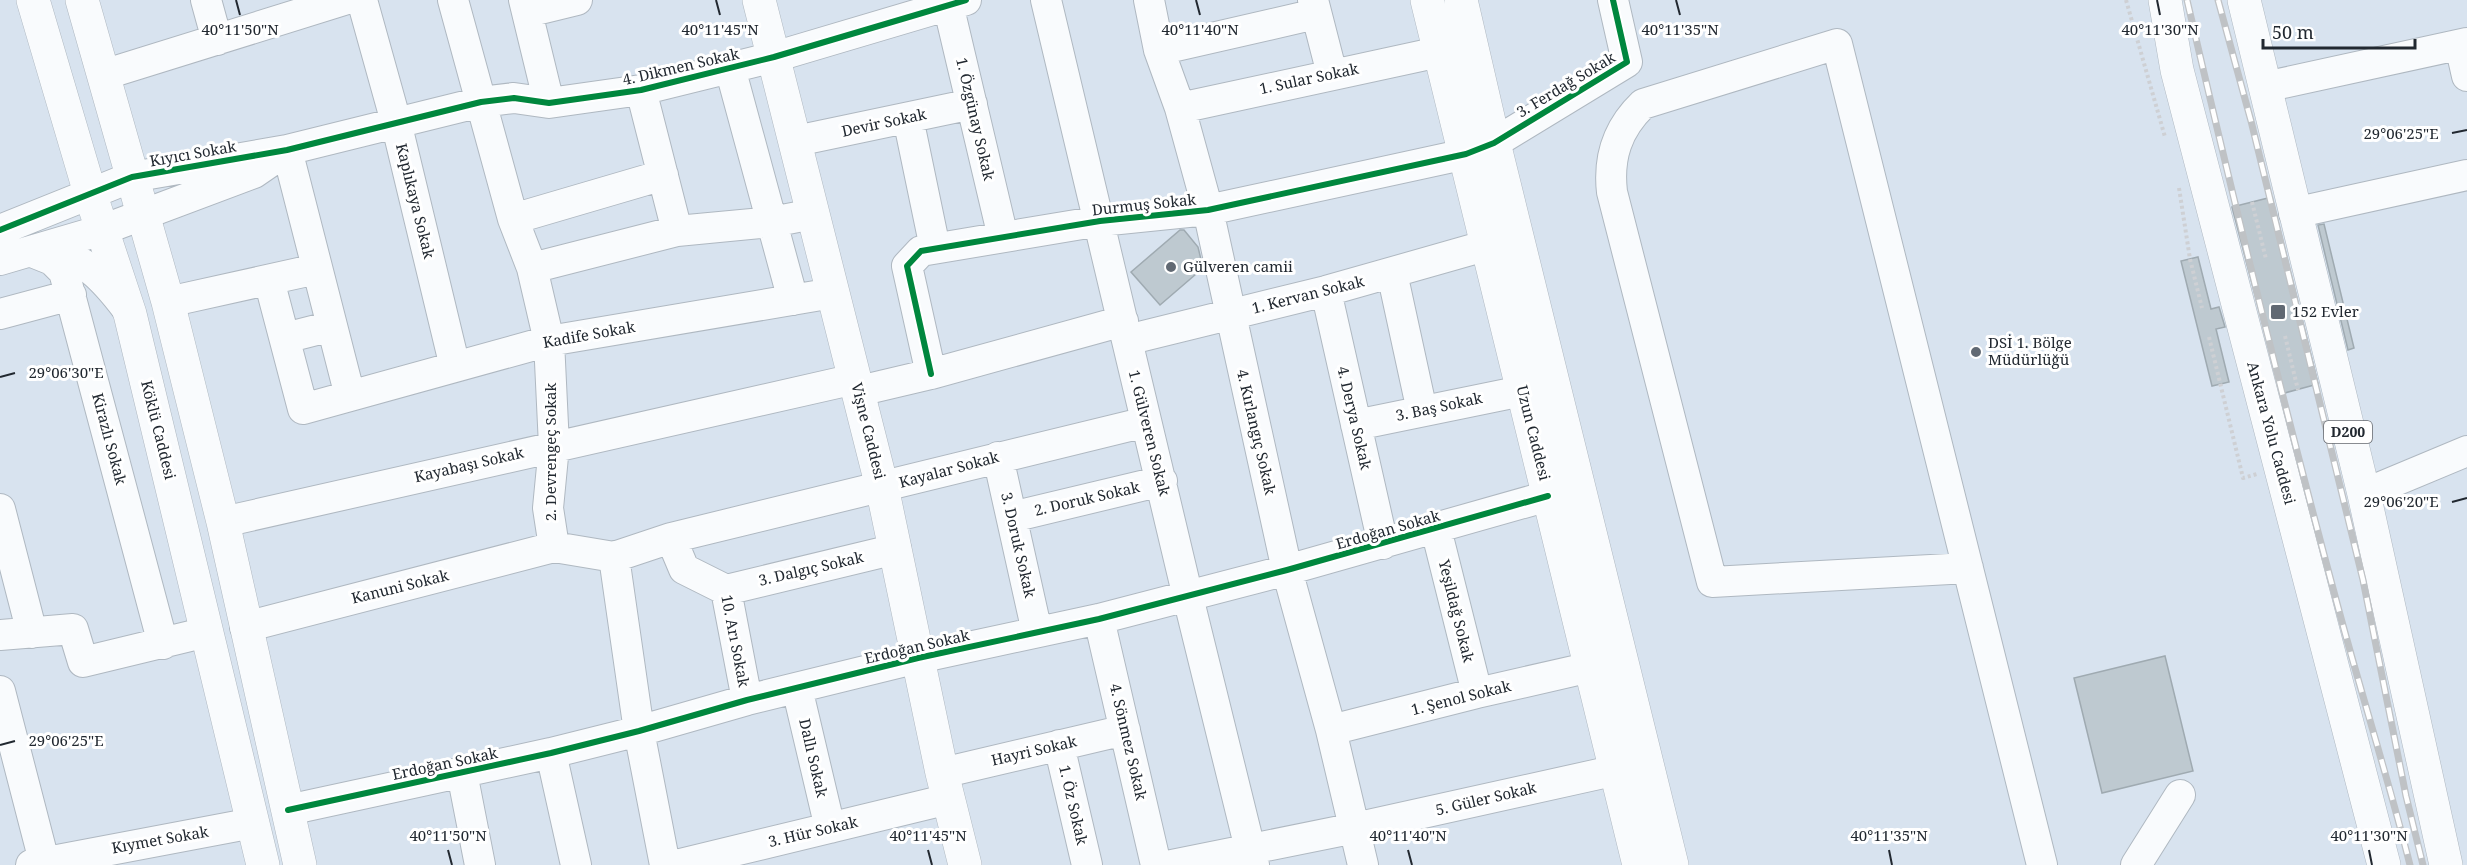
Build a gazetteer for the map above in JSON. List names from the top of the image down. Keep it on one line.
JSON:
{"streets":{"main road":["Köklü Caddesi","Vişne Caddesi","D200","Uzun Caddesi","Ankara Yolu Caddesi"],"street":["4. Dikmen Sokak","1. Sular Sokak","3. Ferdağ Sokak","1. Özgünay Sokak","Devir Sokak","Kıyıcı Sokak","Kaplıkaya Sokak","Durmuş Sokak","1. Kervan Sokak","Kadife Sokak","3. Baş Sokak","4. Derya Sokak","4. Kırlangıç Sokak","1. Gülveren Sokak","Kirazlı Sokak","2. Devrengeç Sokak","Kayabaşı Sokak","Kayalar Sokak","2. Doruk Sokak","Erdoğan Sokak","3. Doruk Sokak","3. Dalgıç Sokak","Kanuni Sokak","Yeşildağ Sokak","10. Arı Sokak","1. Şenol Sokak","4. Sönmez Sokak","Hayri Sokak","Dallı Sokak","5. Güler Sokak","1. Öz Sokak","3. Hür Sokak","Kıymet Sokak"]},"crossings":[["4. Dikmen Sokak","1. Özgünay Sokak"],["4. Dikmen Sokak","Kıyıcı Sokak"],["4. Dikmen Sokak","Kaplıkaya Sokak"],["4. Dikmen Sokak","Vişne Caddesi"],["4. Dikmen Sokak","2. Devrengeç Sokak"],["1. Sular Sokak","4. Kırlangıç Sokak"],["1. Sular Sokak","Uzun Caddesi"],["3. Ferdağ Sokak","Durmuş Sokak"],["3. Ferdağ Sokak","Uzun Caddesi"],["1. Özgünay Sokak","Devir Sokak"],["1. Özgünay Sokak","Durmuş Sokak"],["Devir Sokak","Vişne Caddesi"],["Kıyıcı Sokak","Kaplıkaya Sokak"],["Kıyıcı Sokak","Köklü Caddesi"],["Kaplıkaya Sokak","Kadife Sokak"],["Durmuş Sokak","1. Kervan Sokak"],["Durmuş Sokak","4. Kırlangıç Sokak"],["Durmuş Sokak","1. Gülveren Sokak"],["Durmuş Sokak","Uzun Caddesi"],["1. Kervan Sokak","4. Derya Sokak"],["1. Kervan Sokak","Vişne Caddesi"],["1. Kervan Sokak","4. Kırlangıç Sokak"],["1. Kervan Sokak","1. Gülveren Sokak"],["1. Kervan Sokak","Uzun Caddesi"],["1. Kervan Sokak","Kayabaşı Sokak"],["Kadife Sokak","Vişne Caddesi"],["Kadife Sokak","2. Devrengeç Sokak"],["3. Baş Sokak","4. Derya Sokak"],["3. Baş Sokak","Uzun Caddesi"],["4. Derya Sokak","Erdoğan Sokak"],["Köklü Caddesi","Kıymet Sokak"],["Vişne Caddesi","Kayabaşı Sokak"],["Vişne Caddesi","Kayalar Sokak"],["Vişne Caddesi","Erdoğan Sokak"],["Vişne Caddesi","3. Dalgıç Sokak"],["Vişne Caddesi","Hayri Sokak"],["Vişne Caddesi","3. Hür Sokak"],["4. Kırlangıç Sokak","Erdoğan Sokak"],["4. Kırlangıç Sokak","1. Şenol Sokak"],["4. Kırlangıç Sokak","5. Güler Sokak"],["1. Gülveren Sokak","Kayalar Sokak"],["1. Gülveren Sokak","2. Doruk Sokak"],["1. Gülveren Sokak","Erdoğan Sokak"],["1. Gülveren Sokak","5. Güler Sokak"],["Uzun Caddesi","Erdoğan Sokak"],["Uzun Caddesi","1. Şenol Sokak"],["Uzun Caddesi","5. Güler Sokak"],["2. Devrengeç Sokak","Kayabaşı Sokak"],["2. Devrengeç Sokak","Kanuni Sokak"],["Kayalar Sokak","3. Doruk Sokak"],["Kayalar Sokak","10. Arı Sokak"],["2. Doruk Sokak","3. Doruk Sokak"],["Erdoğan Sokak","3. Doruk Sokak"],["Erdoğan Sokak","Yeşildağ Sokak"],["Erdoğan Sokak","10. Arı Sokak"],["Erdoğan Sokak","4. Sönmez Sokak"],["Erdoğan Sokak","Dallı Sokak"],["3. Dalgıç Sokak","10. Arı Sokak"],["Yeşildağ Sokak","1. Şenol Sokak"],["4. Sönmez Sokak","Hayri Sokak"],["Hayri Sokak","1. Öz Sokak"],["Hayri Sokak","3. Hür Sokak"],["Dallı Sokak","3. Hür Sokak"]],"places":{"other":["Gülveren camii","DSİ 1. Bölge Müdürlüğü"],"transit":["152 Evler"]},"scale_bar":"50 m","coordinates":["40°11'50\"N","40°11'45\"N","40°11'40\"N","40°11'35\"N","40°11'30\"N","29°06'25\"E","29°06'30\"E","29°06'20\"E"]}
